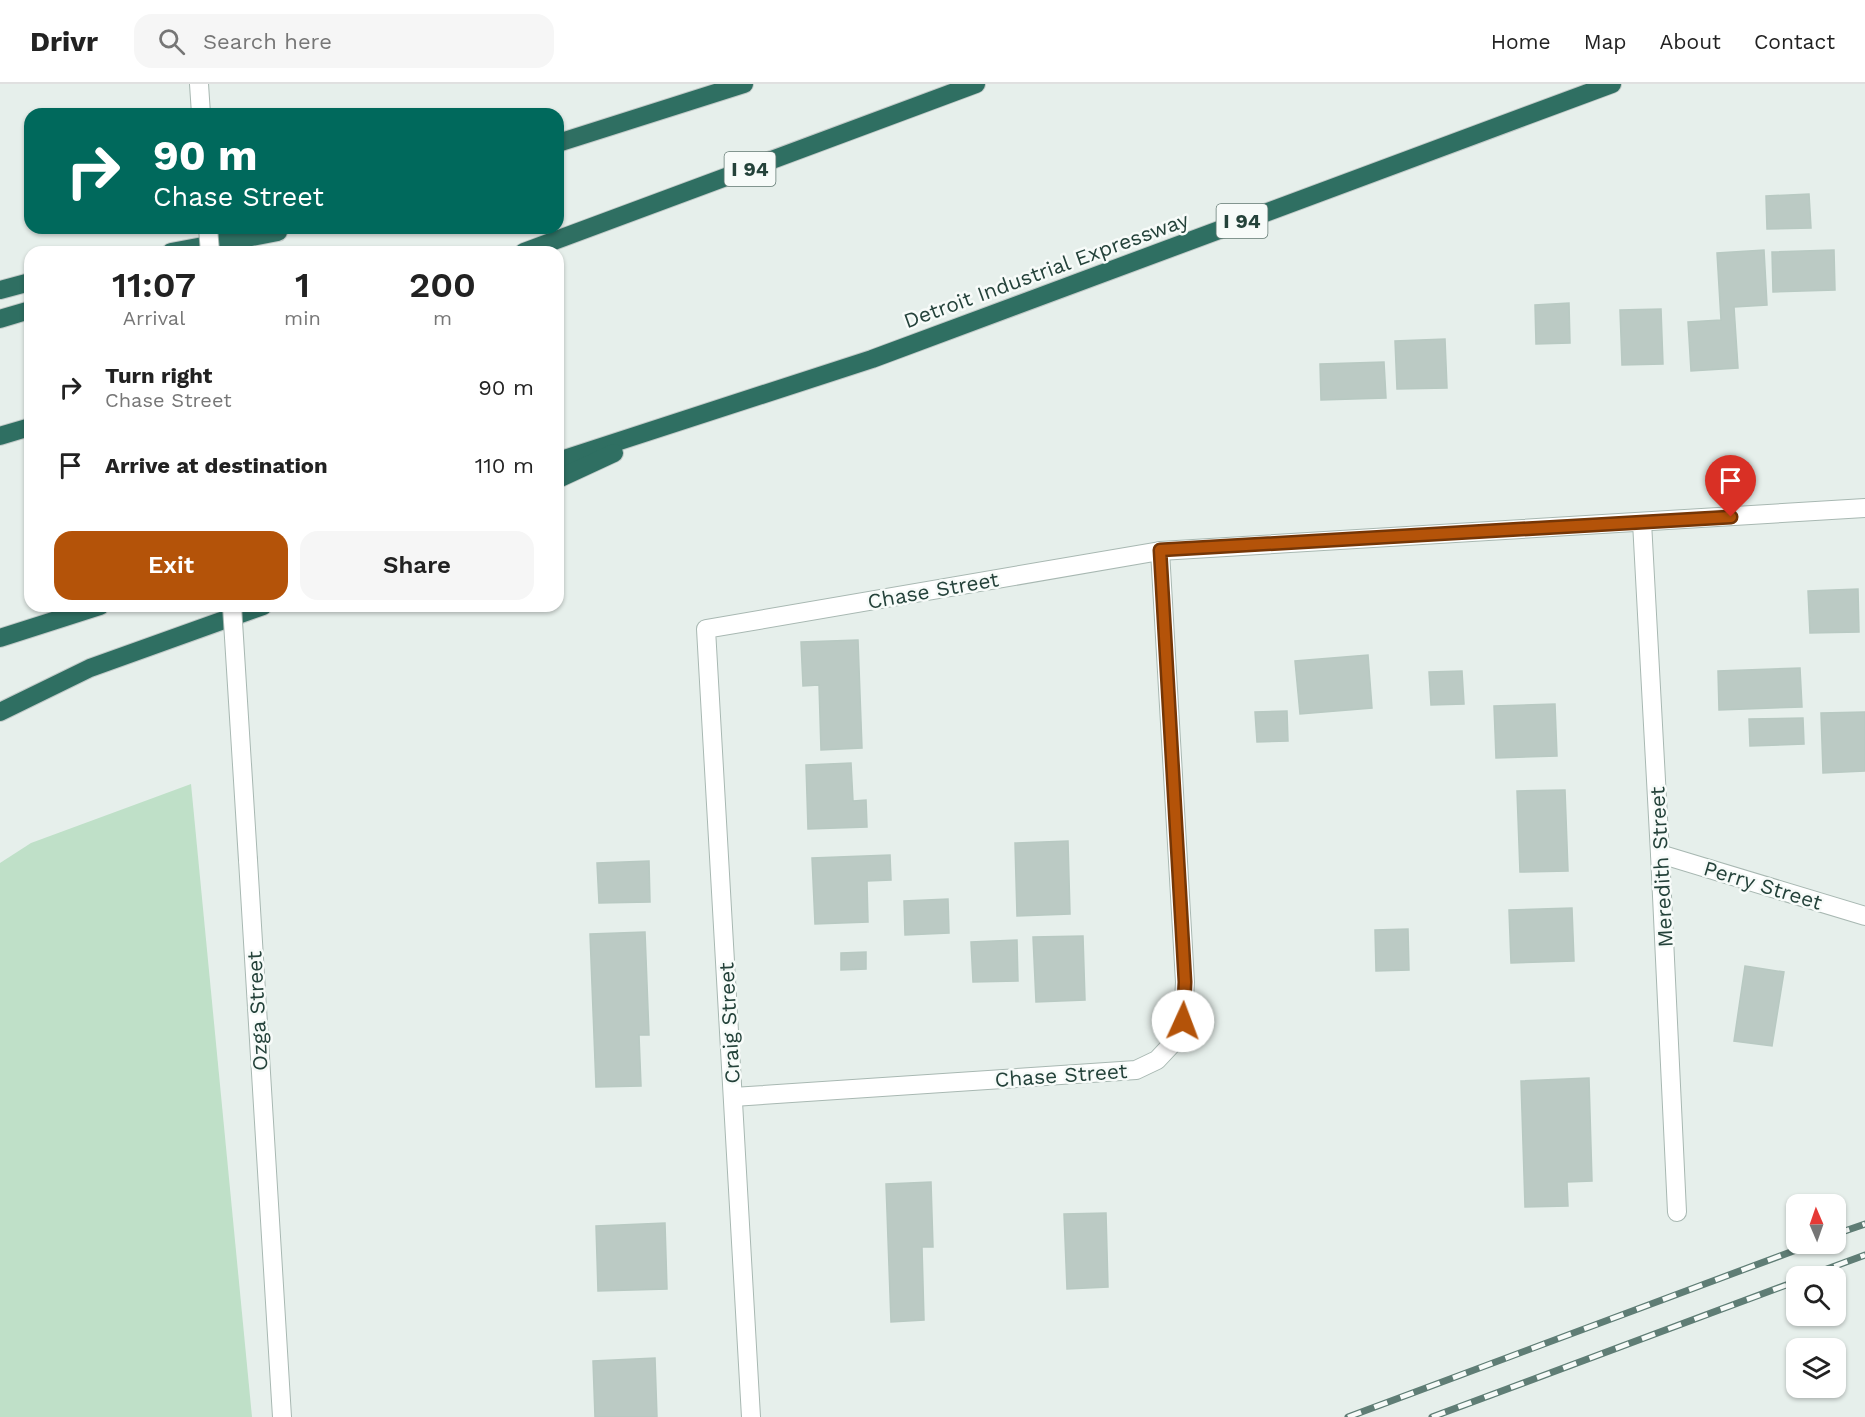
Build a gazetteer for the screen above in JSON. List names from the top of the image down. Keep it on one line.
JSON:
{"streets":{"highway":["I 94","Detroit Industrial Expressway"],"street":["Chase Street","Meredith Street","Perry Street","Ozga Street","Craig Street"]},"crossings":[["Chase Street","Meredith Street"],["Chase Street","Craig Street"],["Meredith Street","Perry Street"]],"north":"top","page":{"header":"Drivr","search":"Search here","nav":["Home","Map","About","Contact"],"turn":["90 m","Chase Street"],"eta":["11:07","Arrival","1","min","200","m"],"list":[{"name":"Turn right","note":"Chase Street","value":"90 m"},{"name":"Arrive at destination","value":"110 m"}],"buttons":["Exit","Share"]}}
